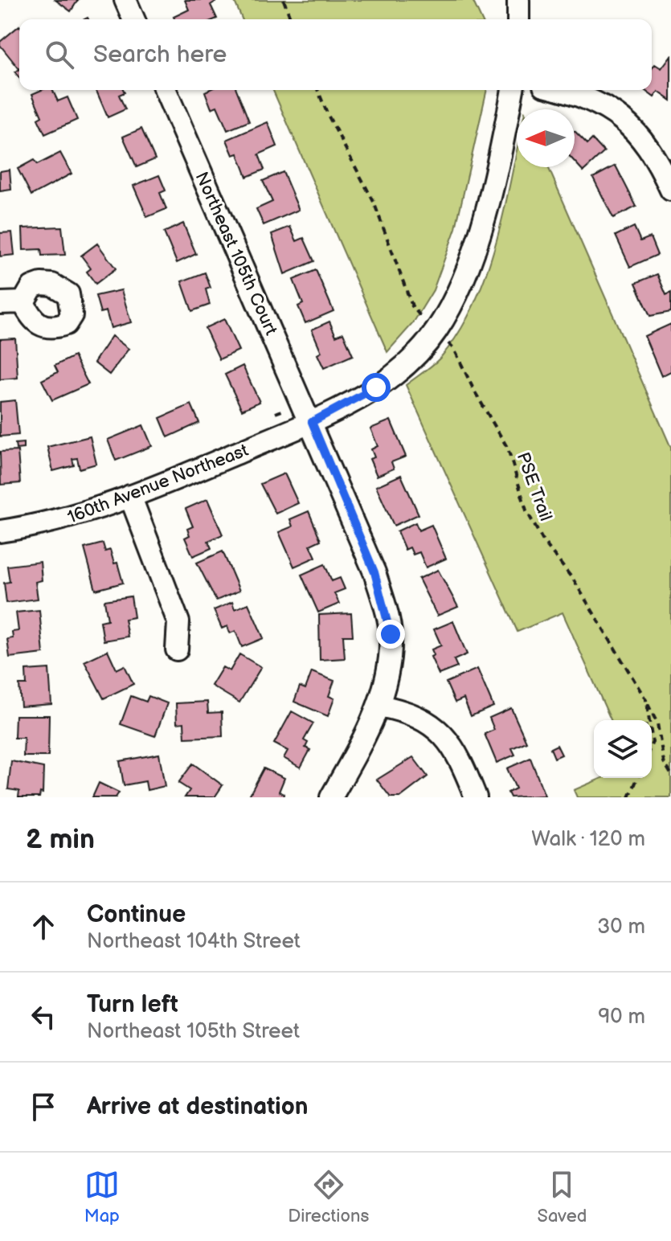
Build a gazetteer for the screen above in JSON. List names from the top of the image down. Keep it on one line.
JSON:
{"streets":{"street":["Northeast 105th Court","160th Avenue Northeast"],"path":["PSE Trail"]},"crossings":[["Northeast 105th Court","160th Avenue Northeast"]],"north":"left","page":{"search":"Search here","heading":["2 min","Walk · 120 m"],"list":[["Continue","Northeast 104th Street","30 m"],["Turn left","Northeast 105th Street","90 m"],"Arrive at destination"],"nav":["Map","Directions","Saved"]}}
